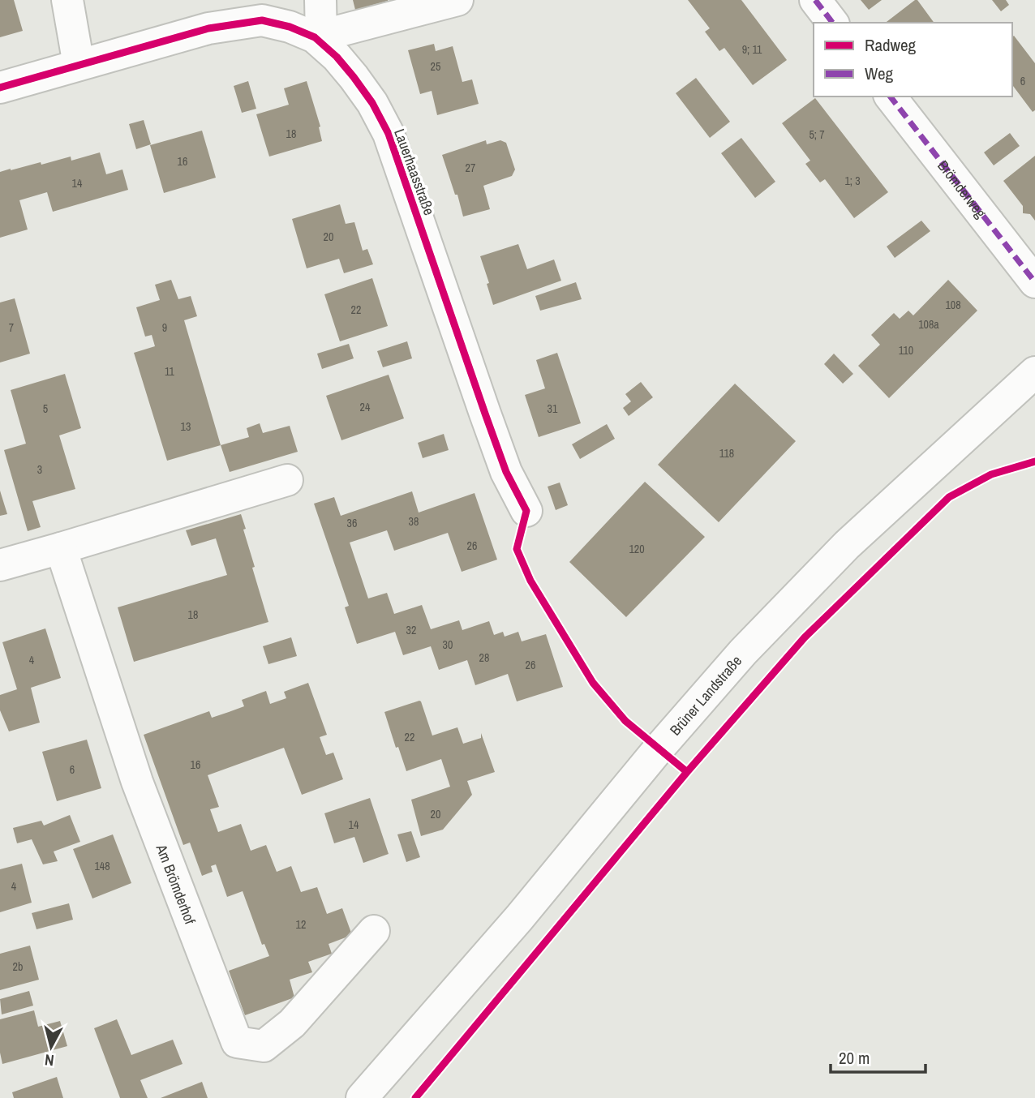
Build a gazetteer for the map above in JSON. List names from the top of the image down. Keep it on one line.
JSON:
{"streets":{"street":["Lauerhaasstraße","Brömderweg","Brüner Landstraße","Am Brömderhof"]},"house_numbers":["9; 11","25","6","18","5; 7","16","27","1; 3","14","20","108","22","108a","7","9","110","11","24","5","31","13","118","3","38","36","26","120","18","32","30","28","4","26","22","16","6","20","14","148","4","12","2b"],"legend":["Radweg","Weg"],"scale_bar":"20 m","north":"bottom"}
